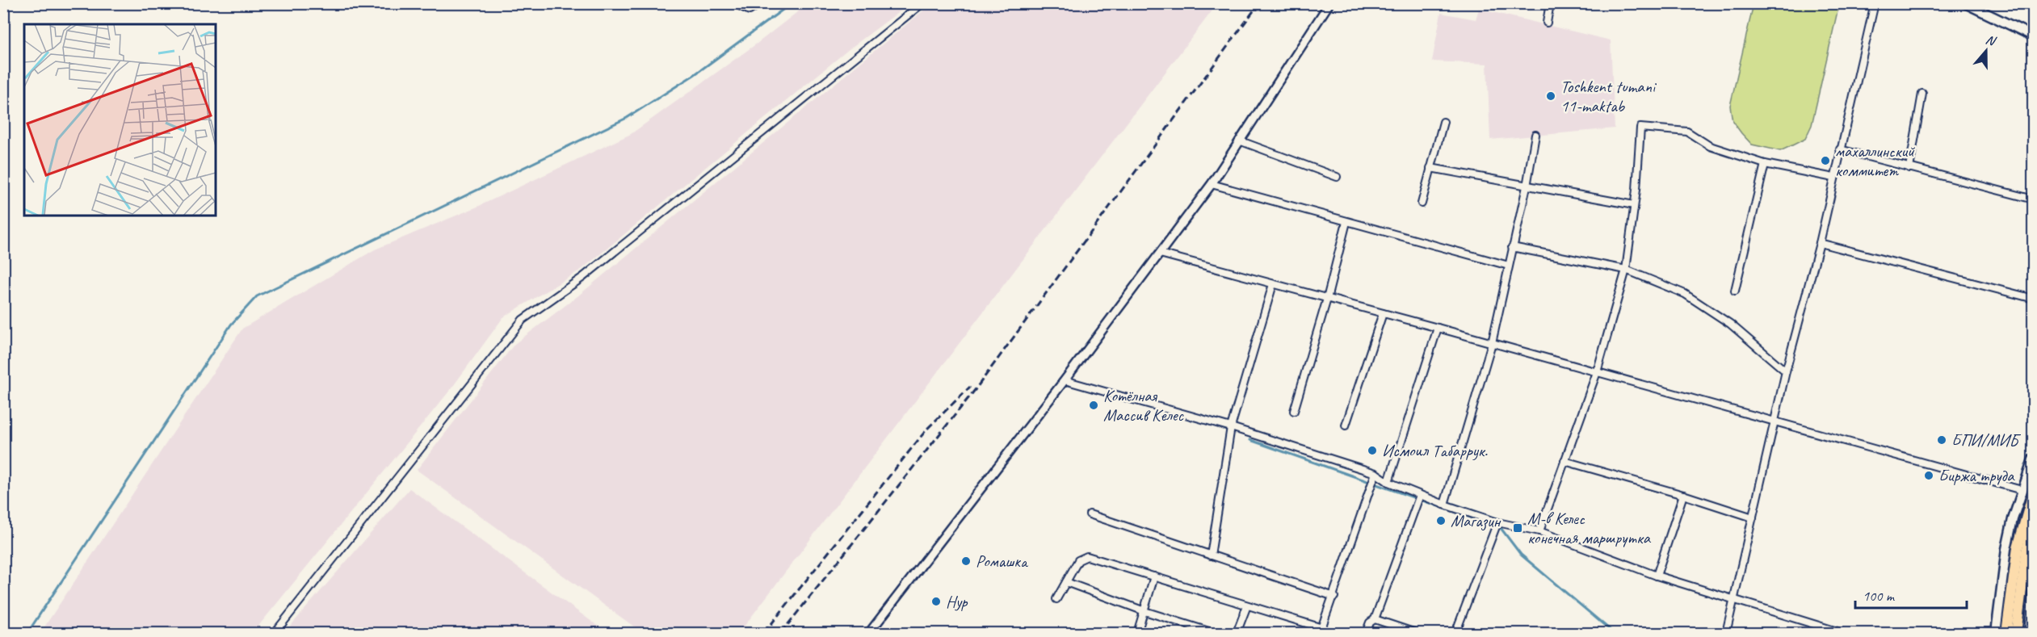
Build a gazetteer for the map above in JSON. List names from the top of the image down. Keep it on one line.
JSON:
{"places":{"other":["Toshkent tumani 11-maktab","махаллинский коммитет","Котёлная Массив Келес","БПИ/МИБ","Исмоил Табаррук.","Биржа труда","Магазин","Ромашка","Нур"],"transit":["М-в Келес конечная маршрутка"]},"scale_bar":"100 m","north":"top"}
